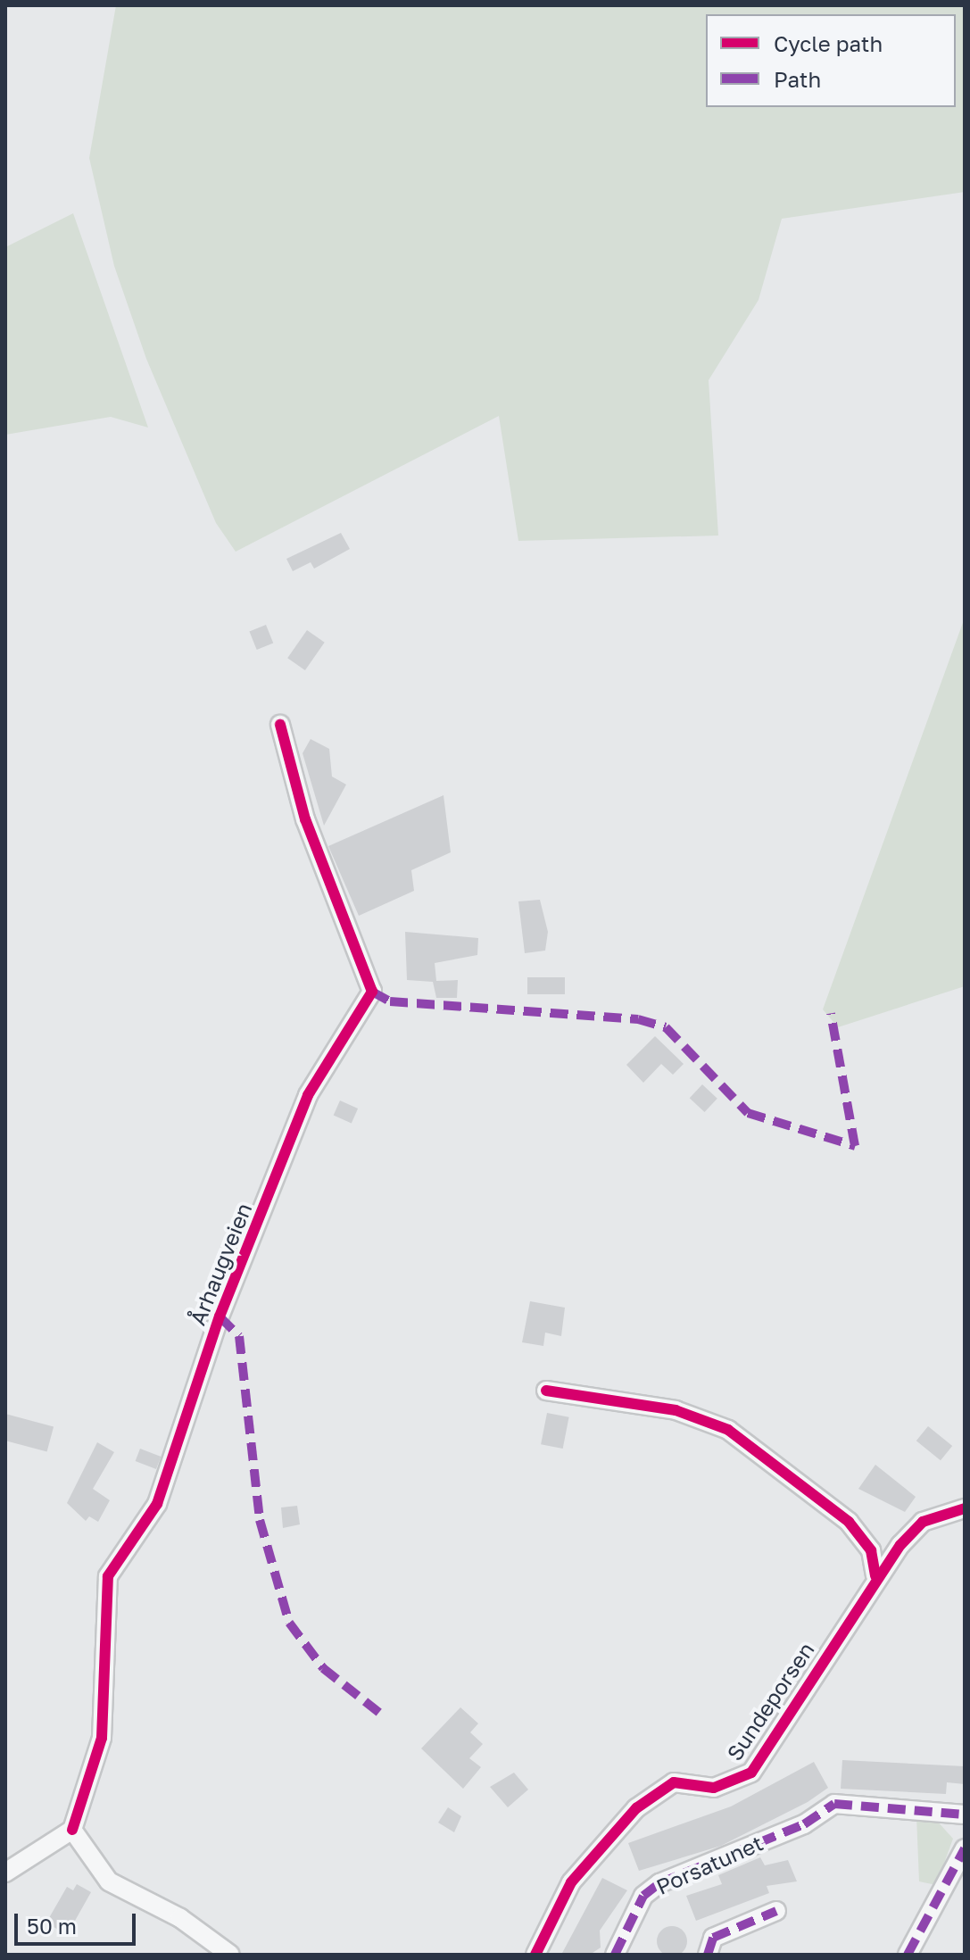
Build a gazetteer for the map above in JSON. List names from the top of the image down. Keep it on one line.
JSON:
{"streets":{"street":["Århaugveien","Sundeporsen","Porsatunet"]},"legend":["Cycle path","Path"],"scale_bar":"50 m"}
